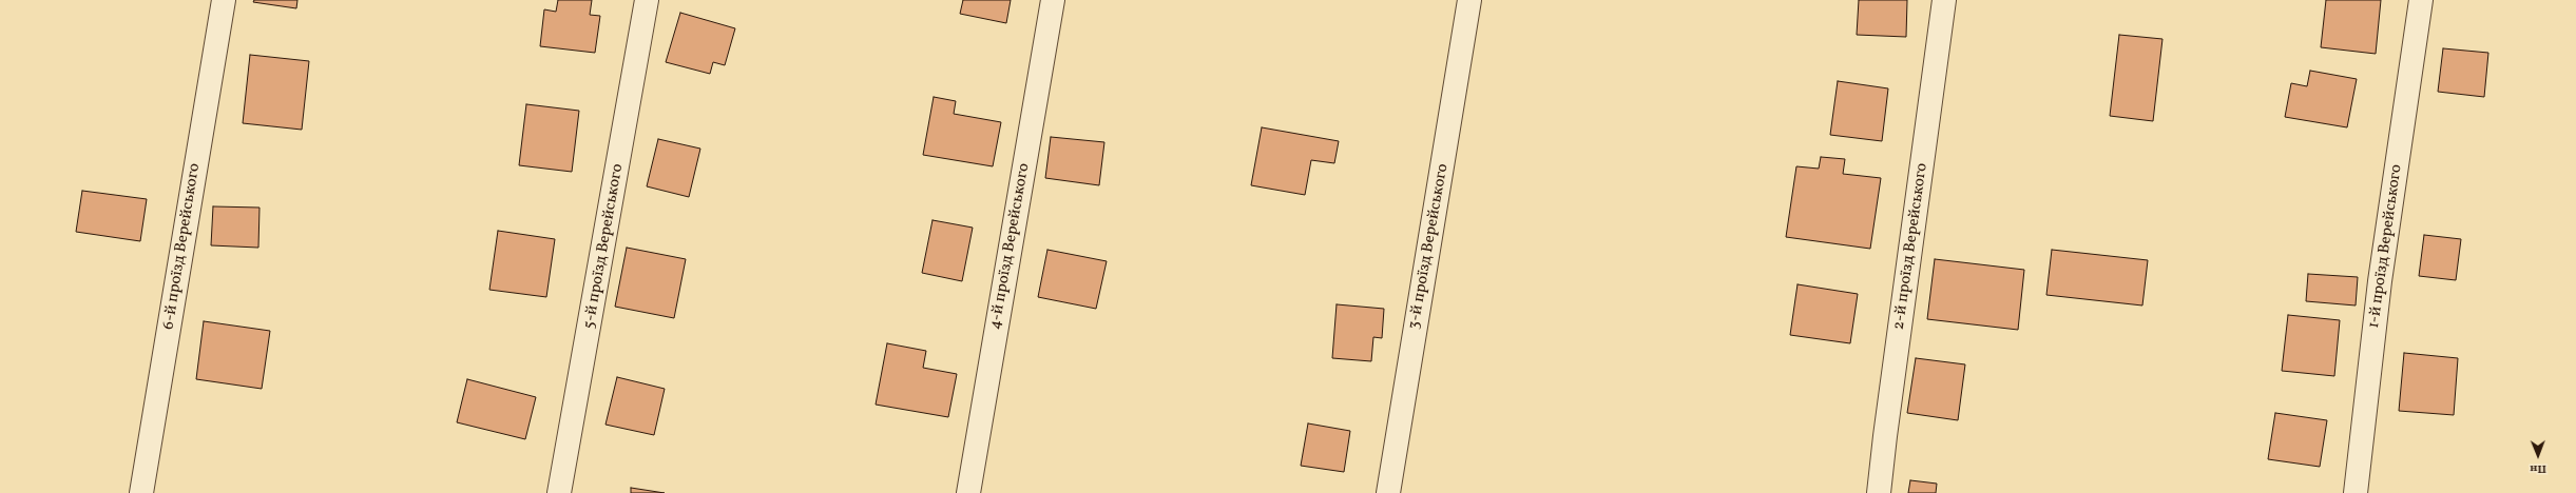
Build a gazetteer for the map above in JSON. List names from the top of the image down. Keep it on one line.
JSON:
{"streets":{"street":["6-й проїзд Верейського","5-й проїзд Верейського","4-й проїзд Верейського","3-й проїзд Верейського","2-й проїзд Верейського","1-й проїзд Верейського"]},"north":"bottom"}
